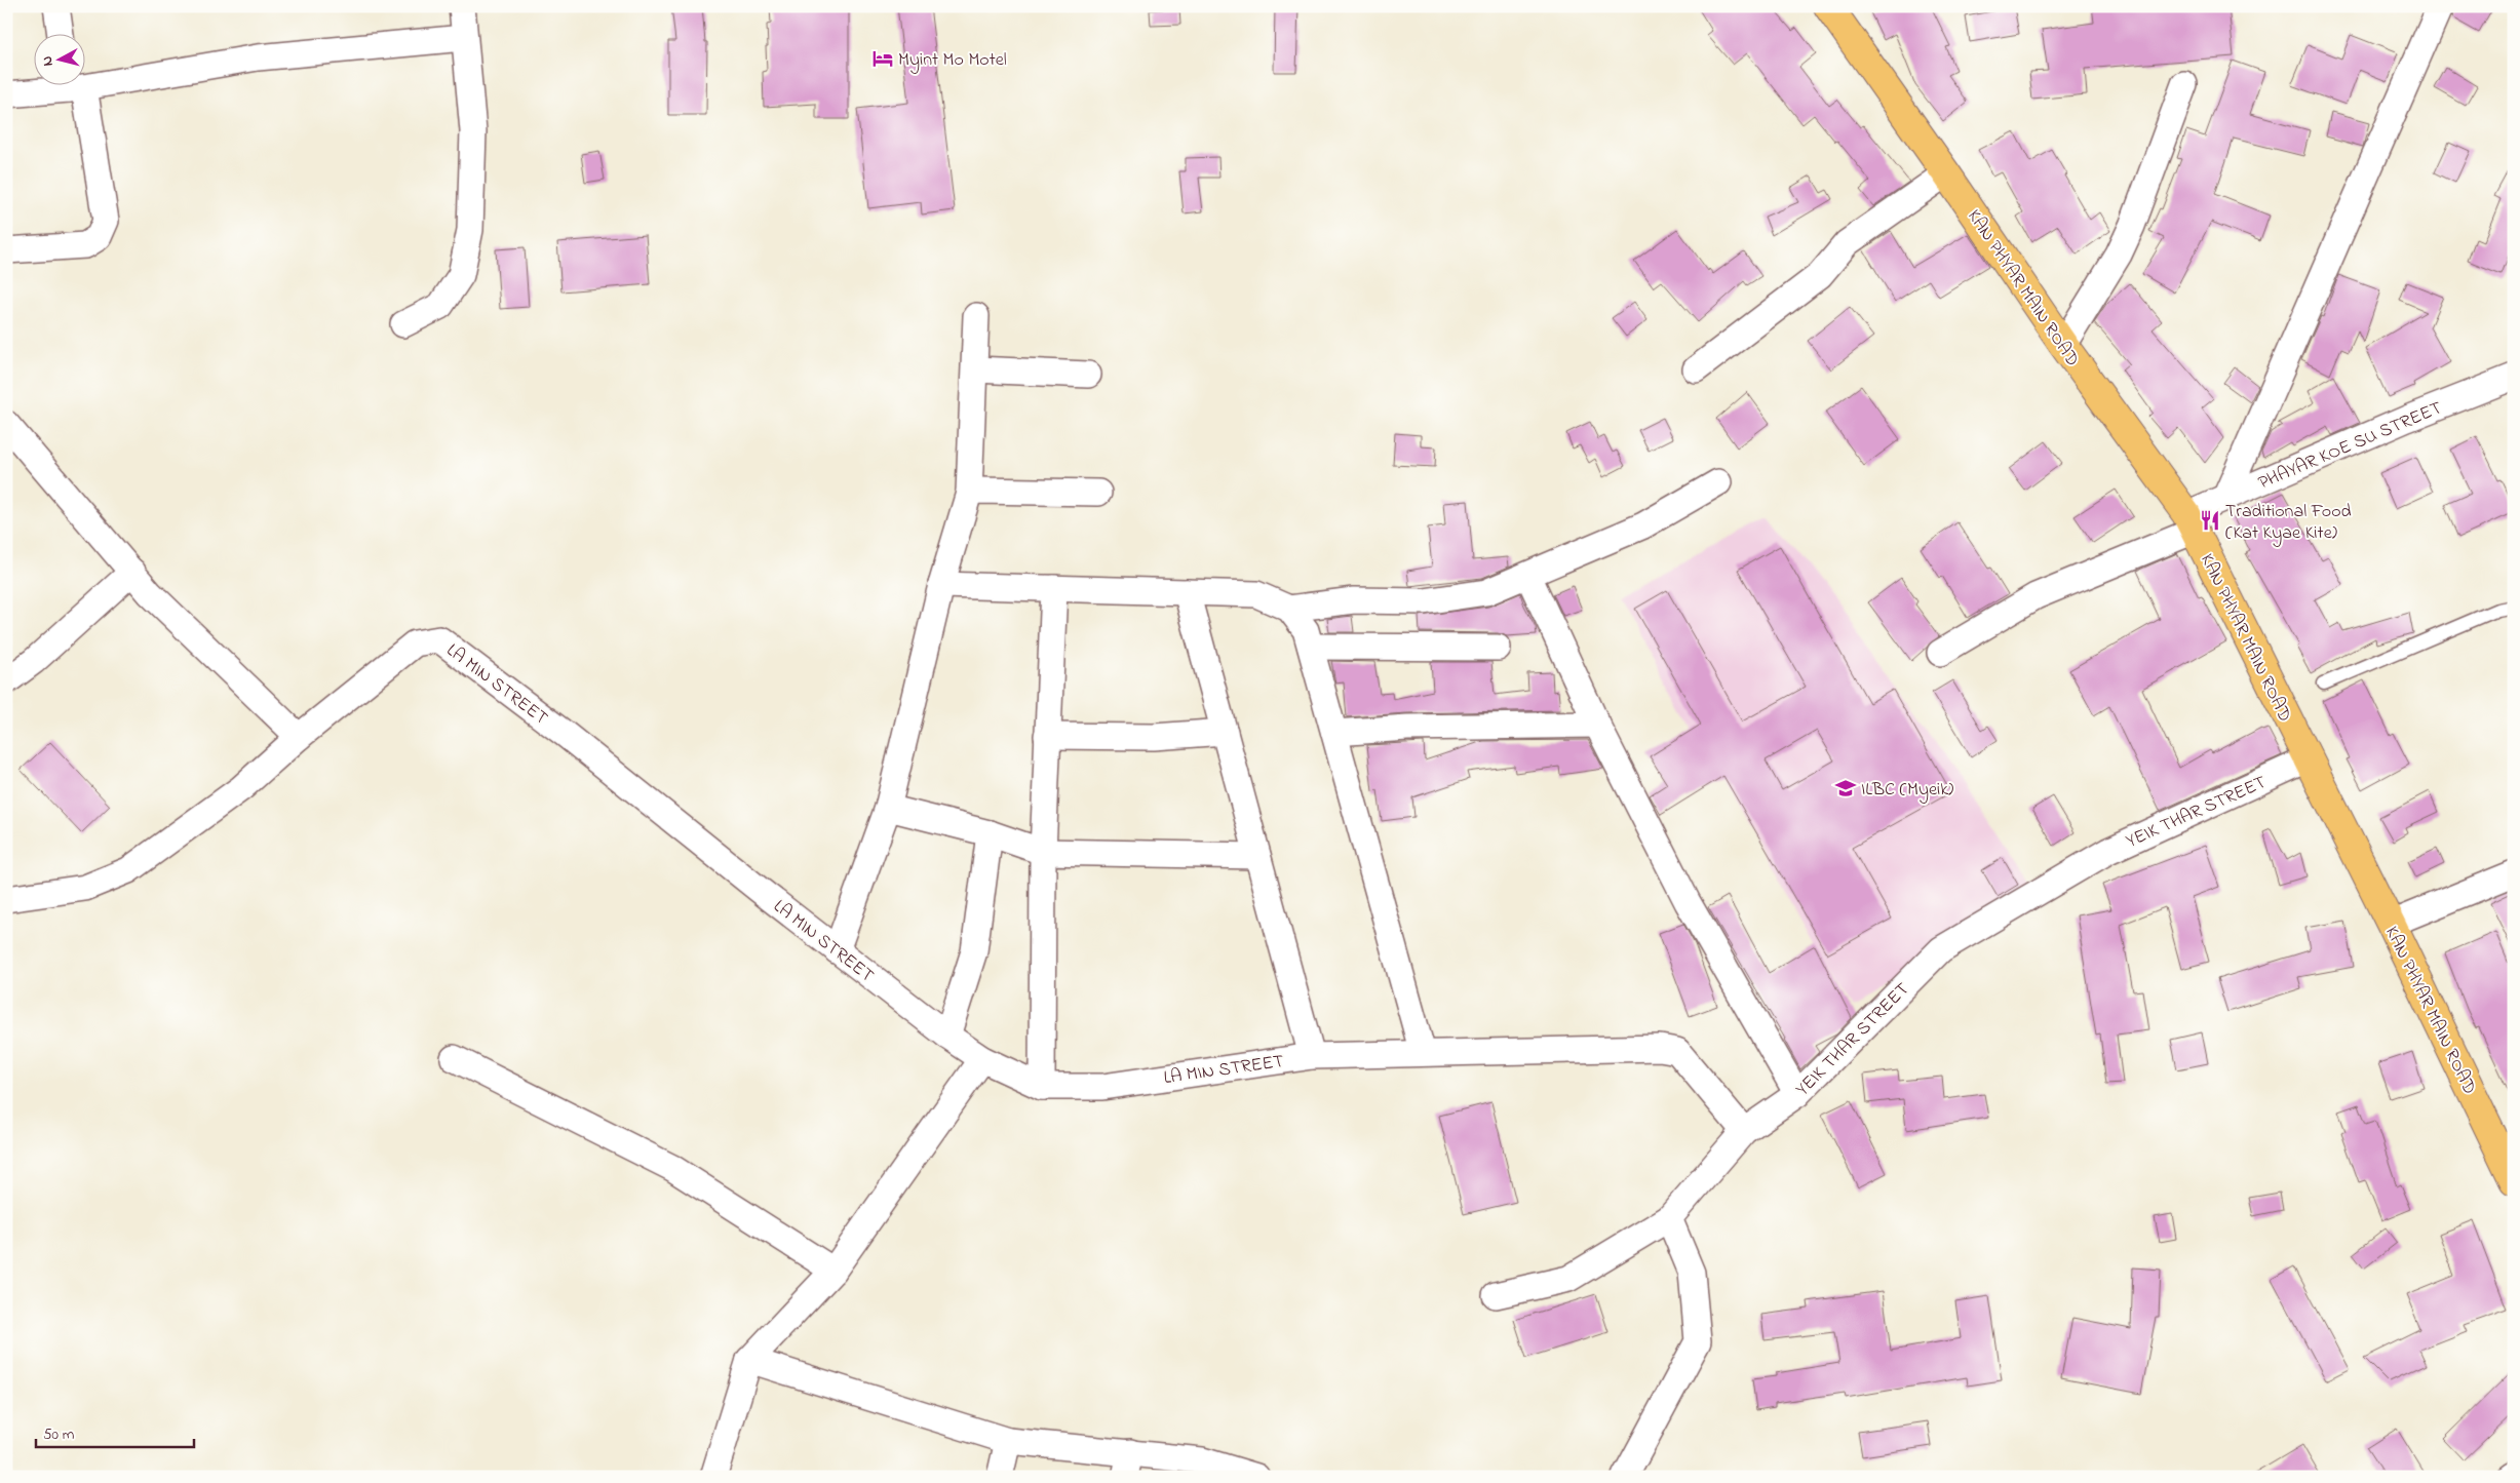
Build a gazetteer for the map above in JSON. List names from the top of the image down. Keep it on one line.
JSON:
{"streets":{"main road":["KAN PHYAR MAIN ROAD"],"street":["PHAYAR KOE SU STREET","LA MIN STREET","YEIK THAR STREET"]},"crossings":[["KAN PHYAR MAIN ROAD","PHAYAR KOE SU STREET"],["KAN PHYAR MAIN ROAD","YEIK THAR STREET"],["LA MIN STREET","YEIK THAR STREET"]],"places":{"hotel":["Myint Mo Motel"],"restaurant":["Traditional Food (Kat Kyae Kite)"],"school or university":["ILBC (Myeik)"]},"scale_bar":"50 m","north":"left"}
